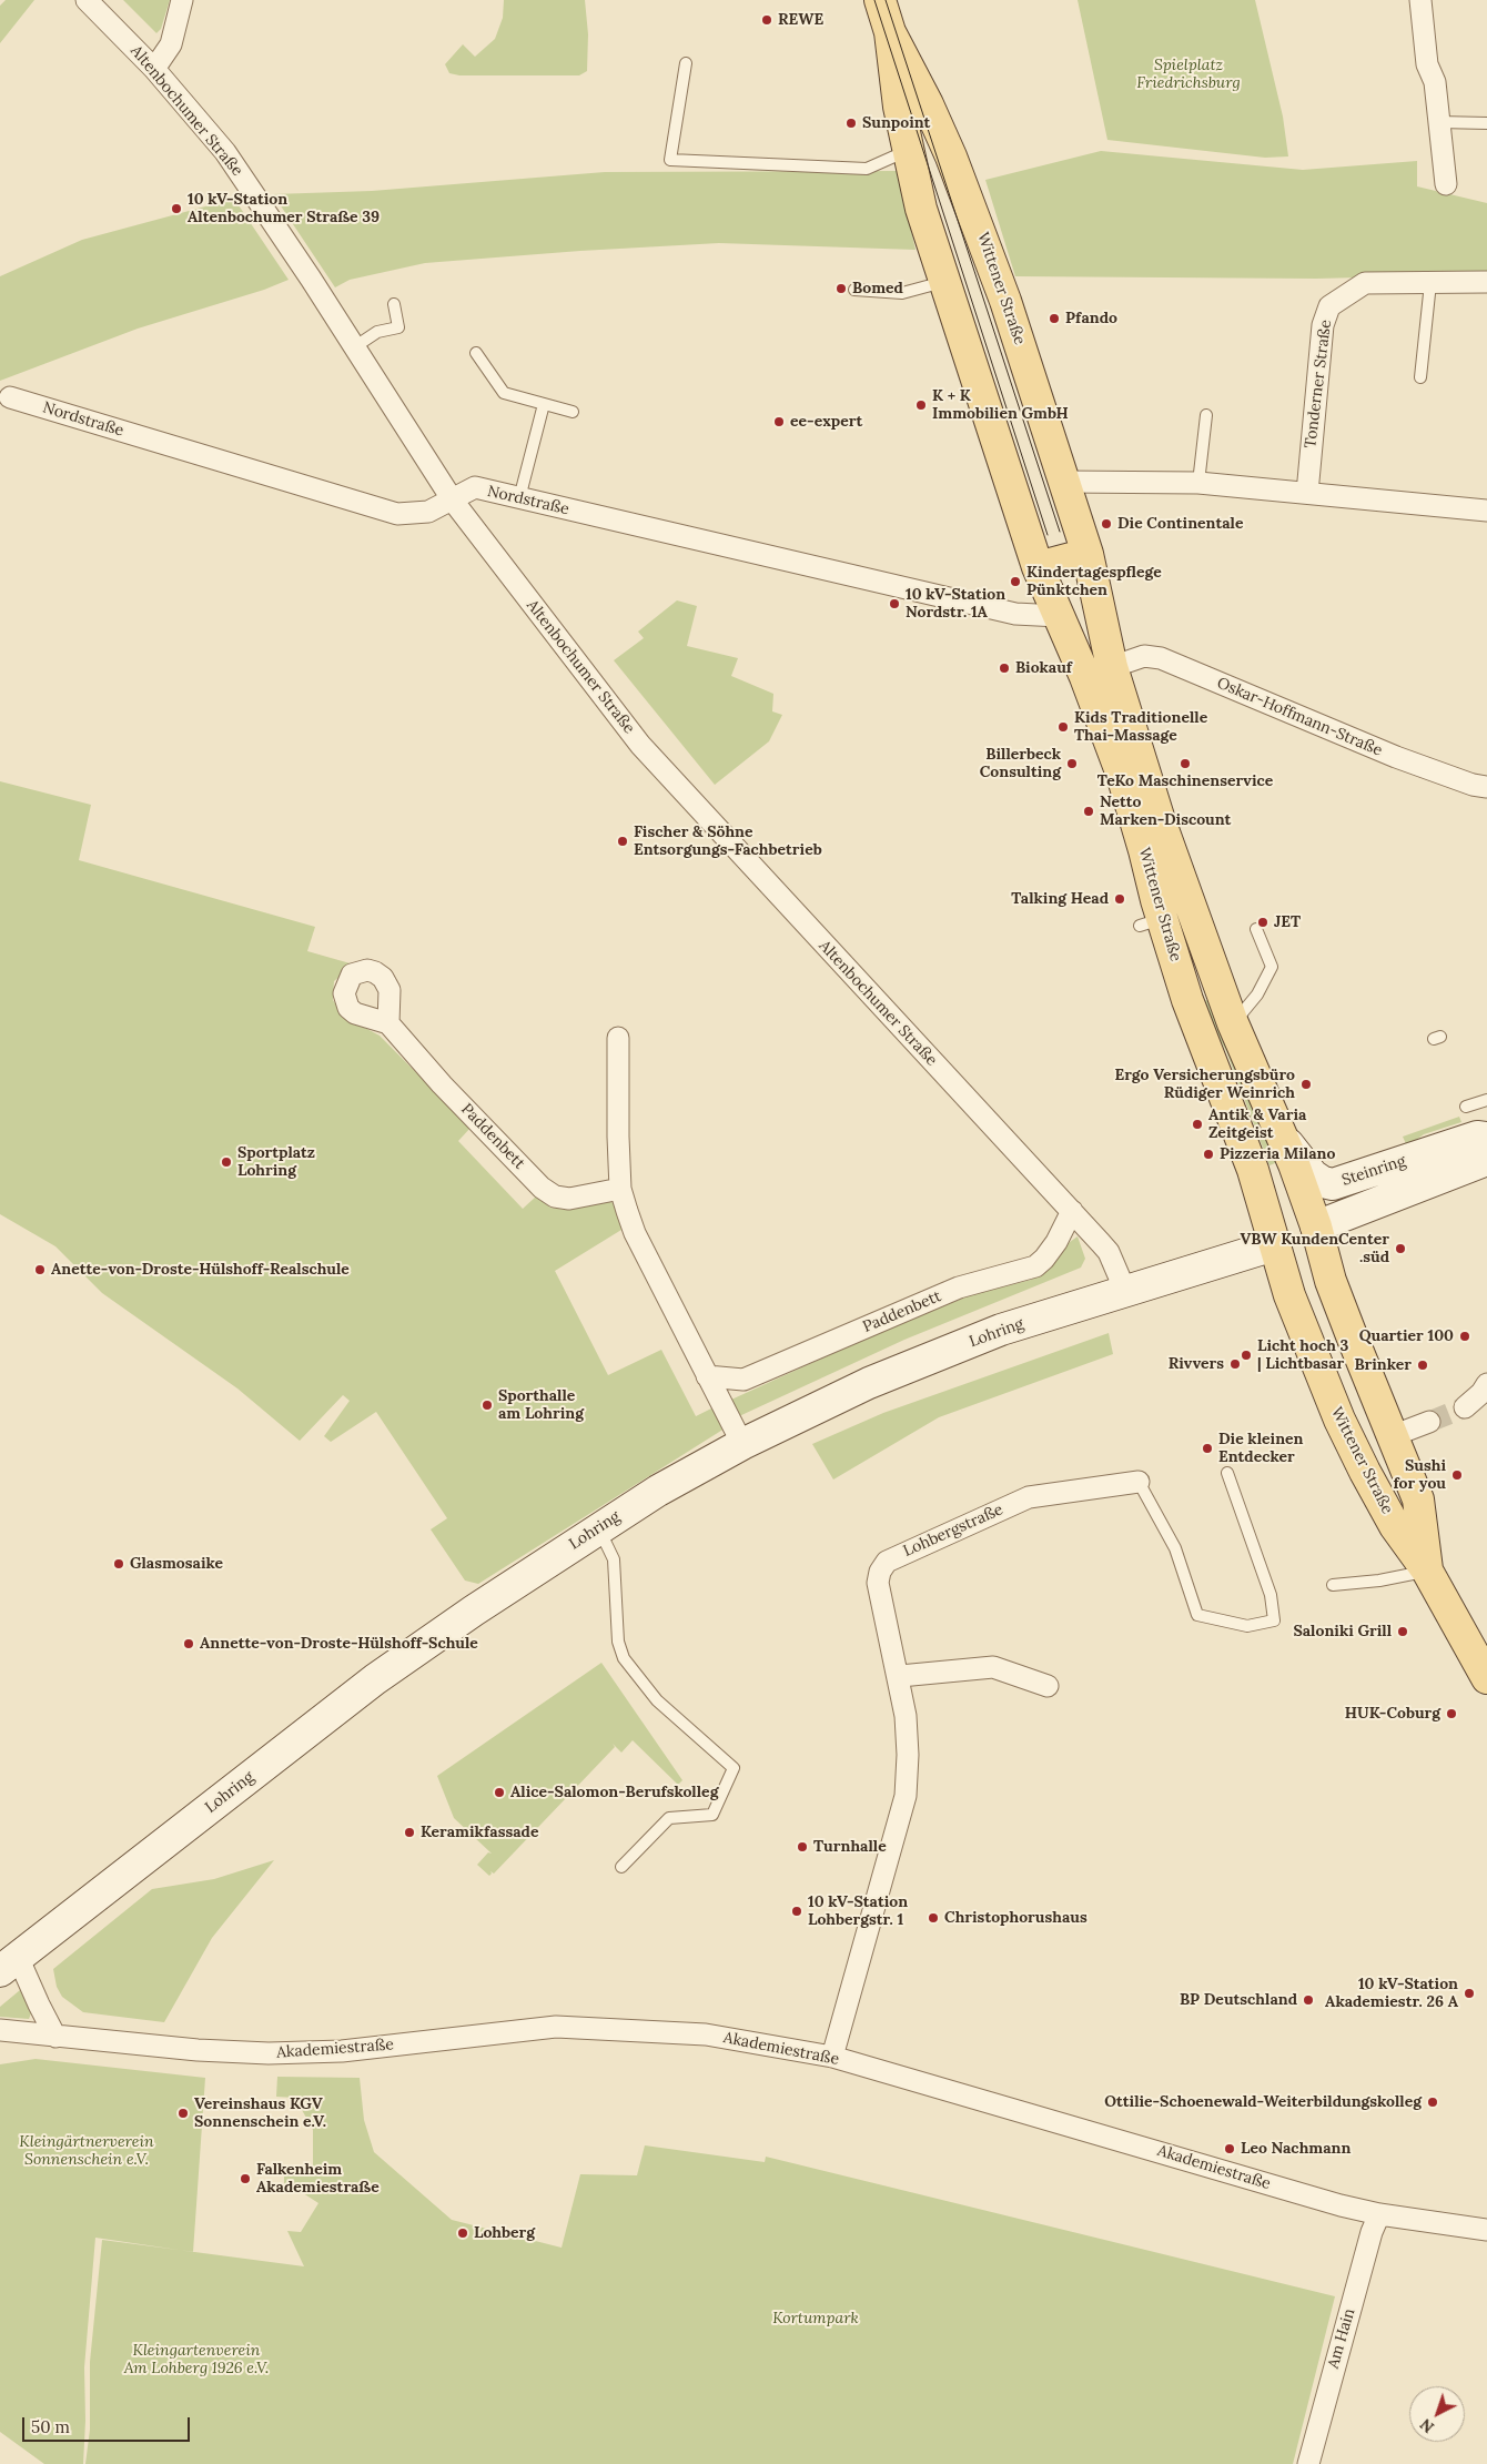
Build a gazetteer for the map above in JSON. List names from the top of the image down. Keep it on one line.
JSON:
{"streets":{"main road":["Wittener Straße"],"street":["Altenbochumer Straße","Tonderner Straße","Nordstraße","Oskar-Hoffmann-Straße","Paddenbett","Steinring","Lohring","Lohbergstraße","Akademiestraße","Am Hain"]},"crossings":[["Altenbochumer Straße","Nordstraße"],["Altenbochumer Straße","Paddenbett"],["Altenbochumer Straße","Lohring"],["Wittener Straße","Nordstraße"],["Wittener Straße","Oskar-Hoffmann-Straße"],["Wittener Straße","Steinring"],["Wittener Straße","Lohring"],["Lohbergstraße","Akademiestraße"],["Akademiestraße","Am Hain"]],"parks":["Spielplatz Friedrichsburg","Kleingärtnerverein Sonnenschein e.V.","Kortumpark","Kleingartenverein Am Lohberg 1926 e.V."],"places":["REWE","Sunpoint","10 kV-Station Altenbochumer Straße 39","Bomed","Pfando","K + K Immobilien GmbH","ee-expert","Die Continentale","Kindertagespflege Pünktchen","10 kV-Station Nordstr. 1A","Biokauf","Kids Traditionelle Thai-Massage","Billerbeck Consulting","TeKo Maschinenservice","Netto Marken-Discount","Fischer & Söhne Entsorgungs-Fachbetrieb","Talking Head","JET","Ergo Versicherungsbüro Rüdiger Weinrich","Antik & Varia Zeitgeist","Pizzeria Milano","Sportplatz Lohring","VBW KundenCenter .süd","Anette-von-Droste-Hülshoff-Realschule","Quartier 100","Licht hoch 3 | Lichtbasar","Rivvers","Brinker","Sporthalle am Lohring","Die kleinen Entdecker","Sushi for you","Glasmosaike","Saloniki Grill","Annette-von-Droste-Hülshoff-Schule","HUK-Coburg","Alice-Salomon-Berufskolleg","Keramikfassade","Turnhalle","10 kV-Station Lohbergstr. 1","Christophorushaus","10 kV-Station Akademiestr. 26 A","BP Deutschland","Ottilie-Schoenewald-Weiterbildungskolleg","Vereinshaus KGV Sonnenschein e.V.","Leo Nachmann","Falkenheim Akademiestraße","Lohberg"],"scale_bar":"50 m","north":"bottom left"}
